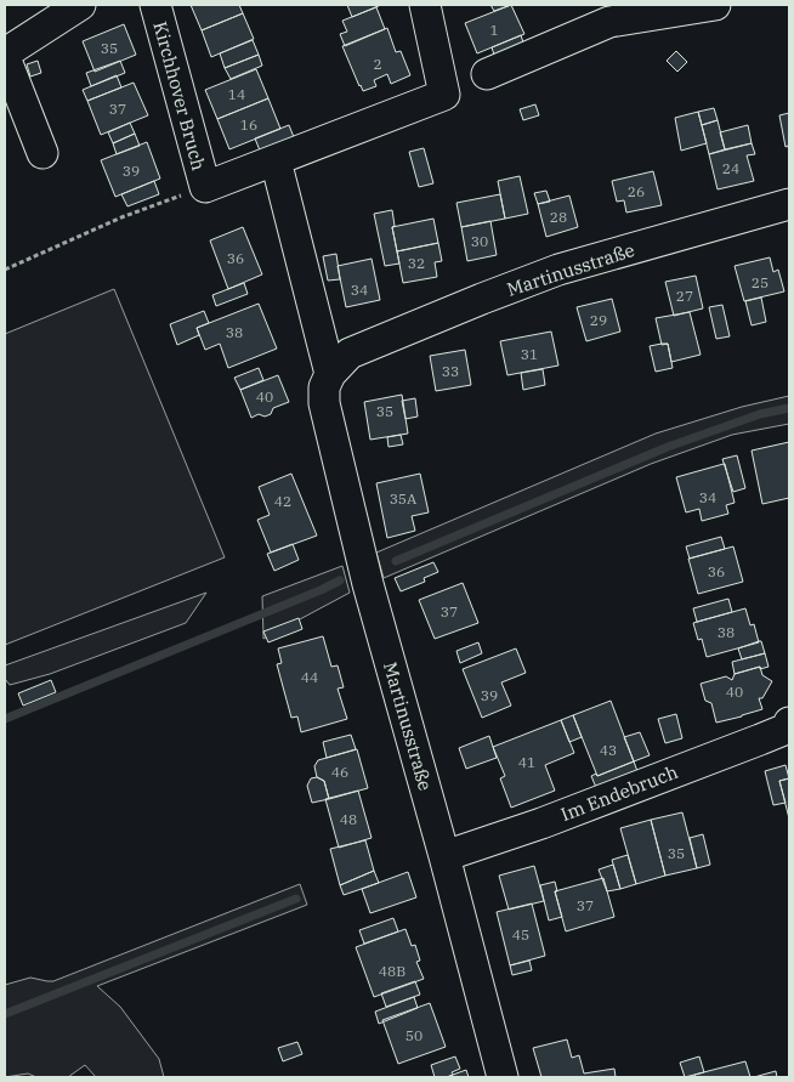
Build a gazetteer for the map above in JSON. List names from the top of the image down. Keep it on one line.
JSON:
{"streets":{"street":["Kirchhover Bruch","Martinusstraße","Im Endebruch"]},"crossings":[["Martinusstraße","Im Endebruch"]],"house_numbers":["1","35","2","14","37","16","24","39","26","28","30","36","32","25","34","27","29","38","31","33","40","35","34","35A","42","36","37","38","44","40","39","43","41","46","48","35","37","45","48B","50"]}
